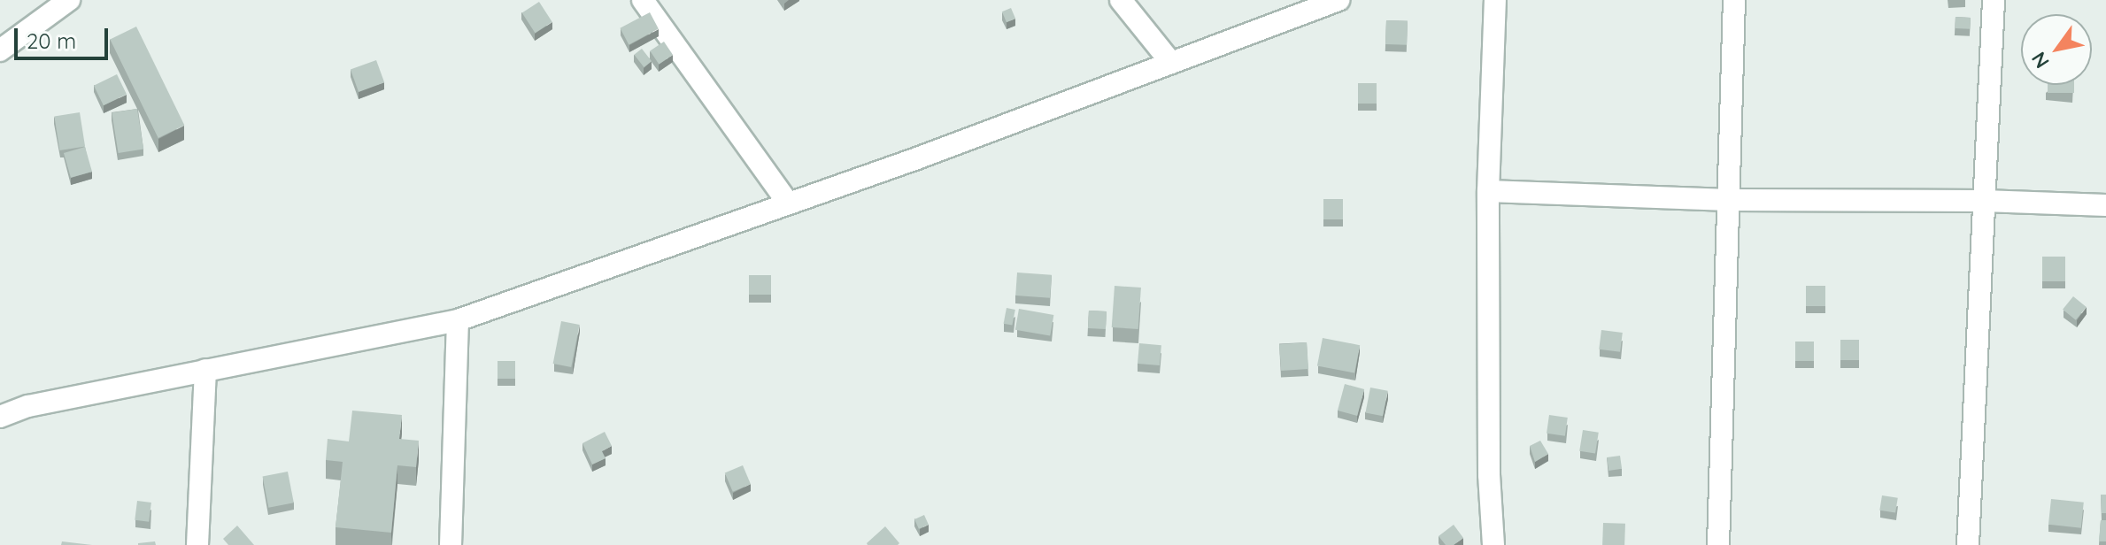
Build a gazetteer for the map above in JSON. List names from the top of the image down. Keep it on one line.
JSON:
{"scale_bar":"20 m","north":"bottom left"}
